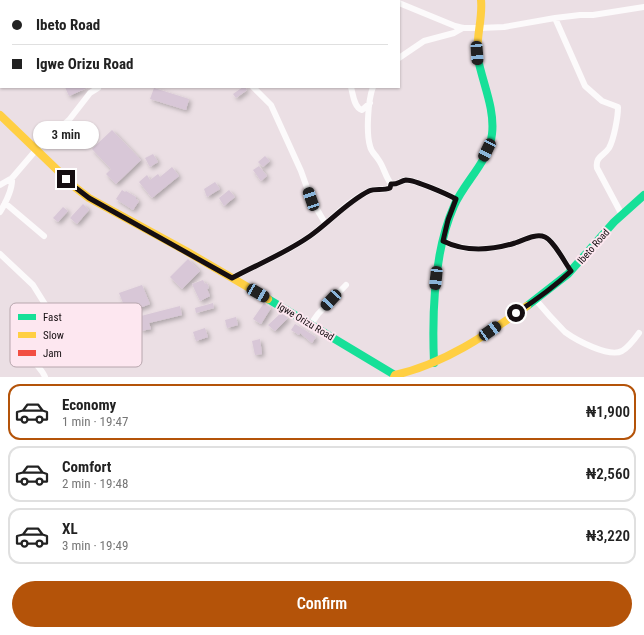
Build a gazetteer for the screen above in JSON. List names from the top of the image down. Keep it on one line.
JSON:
{"streets":{"street":["Ibeto Road","Igwe Orizu Road"]},"crossings":[["Ibeto Road","Igwe Orizu Road"]],"legend":["Fast","Slow","Jam"],"page":{"banner":["Ibeto Road","Igwe Orizu Road"],"bubble":"3 min","list":[{"name":"Economy","note":"1 min · 19:47","value":"₦1,900"},{"name":"Comfort","note":"2 min · 19:48","value":"₦2,560"},{"name":"XL","note":"3 min · 19:49","value":"₦3,220"}],"buttons":"Confirm"}}
